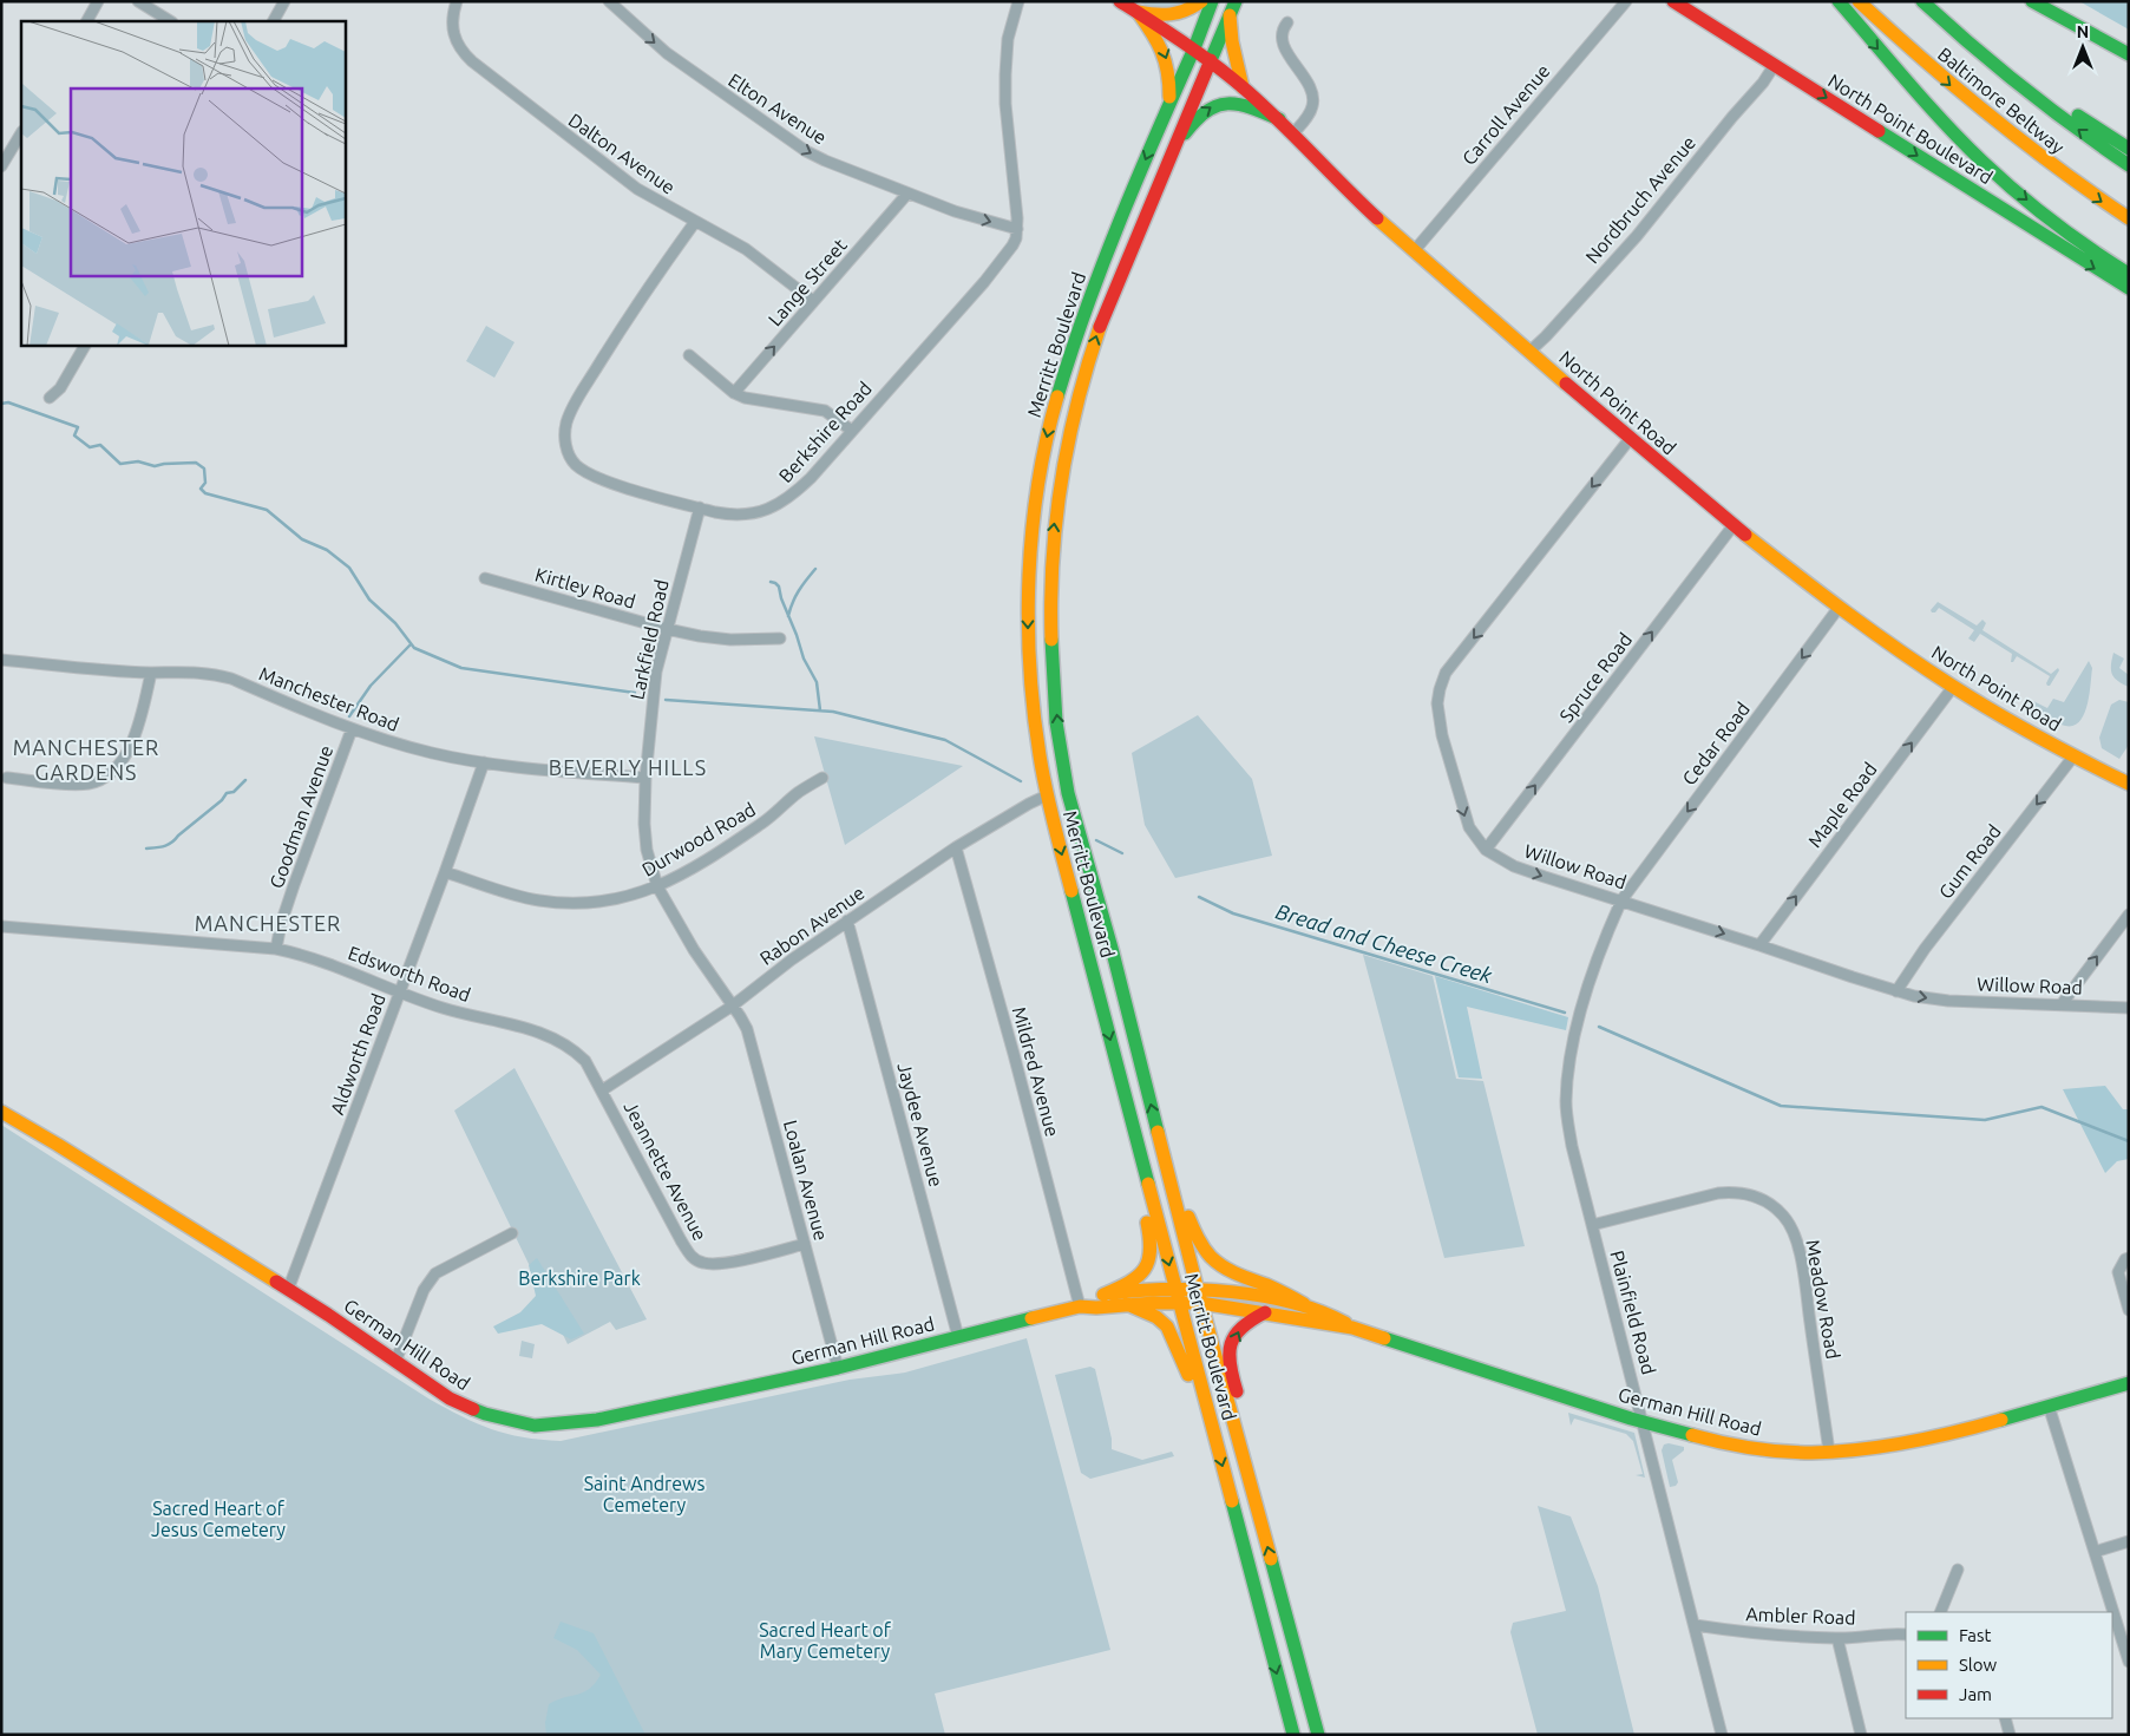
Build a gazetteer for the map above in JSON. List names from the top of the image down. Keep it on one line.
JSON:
{"streets":{"main road":["Baltimore Beltway","North Point Boulevard","Merritt Boulevard","North Point Road","German Hill Road"],"street":["Elton Avenue","Carroll Avenue","Dalton Avenue","Nordbruch Avenue","Lange Street","Berkshire Road","Kirtley Road","Larkfield Road","Spruce Road","Manchester Road","Cedar Road","Maple Road","Goodman Avenue","Durwood Road","Gum Road","Willow Road","Rabon Avenue","Edsworth Road","Aldworth Road","Mildred Avenue","Jaydee Avenue","Jeannette Avenue","Loalan Avenue","Meadow Road","Plainfield Road","Ambler Road"]},"crossings":[["Elton Avenue","Lange Street"],["Elton Avenue","Berkshire Road"],["Carroll Avenue","North Point Road"],["North Point Boulevard","Nordbruch Avenue"],["Dalton Avenue","Lange Street"],["Dalton Avenue","Berkshire Road"],["Nordbruch Avenue","North Point Road"],["Merritt Boulevard","North Point Road"],["Merritt Boulevard","Rabon Avenue"],["Merritt Boulevard","German Hill Road"],["North Point Road","Spruce Road"],["North Point Road","Cedar Road"],["North Point Road","Maple Road"],["North Point Road","Gum Road"],["North Point Road","Willow Road"],["Berkshire Road","Larkfield Road"],["Kirtley Road","Larkfield Road"],["Larkfield Road","Manchester Road"],["Larkfield Road","Durwood Road"],["Larkfield Road","Rabon Avenue"],["Larkfield Road","Loalan Avenue"],["Spruce Road","Willow Road"],["Manchester Road","Goodman Avenue"],["Manchester Road","Aldworth Road"],["Cedar Road","Willow Road"],["Cedar Road","Plainfield Road"],["Maple Road","Willow Road"],["Goodman Avenue","Edsworth Road"],["Durwood Road","Aldworth Road"],["Gum Road","Willow Road"],["Willow Road","Plainfield Road"],["Rabon Avenue","Edsworth Road"],["Rabon Avenue","Mildred Avenue"],["Rabon Avenue","Jaydee Avenue"],["Rabon Avenue","Jeannette Avenue"],["Rabon Avenue","Loalan Avenue"],["Edsworth Road","Aldworth Road"],["Edsworth Road","Jeannette Avenue"],["Aldworth Road","German Hill Road"],["Mildred Avenue","German Hill Road"],["Jaydee Avenue","German Hill Road"],["Jeannette Avenue","Loalan Avenue"],["Loalan Avenue","German Hill Road"],["Meadow Road","Plainfield Road"],["Meadow Road","German Hill Road"],["Plainfield Road","German Hill Road"],["Plainfield Road","Ambler Road"]],"one_way":["Elton Avenue","Lange Street","Spruce Road","Cedar Road","Maple Road","Gum Road"],"districts":["MANCHESTER GARDENS","BEVERLY HILLS","MANCHESTER"],"water":["Bread and Cheese Creek"],"parks":["Berkshire Park","Saint Andrews Cemetery","Sacred Heart of Jesus Cemetery","Sacred Heart of Mary Cemetery"],"legend":["Fast","Slow","Jam"],"north":"top"}
